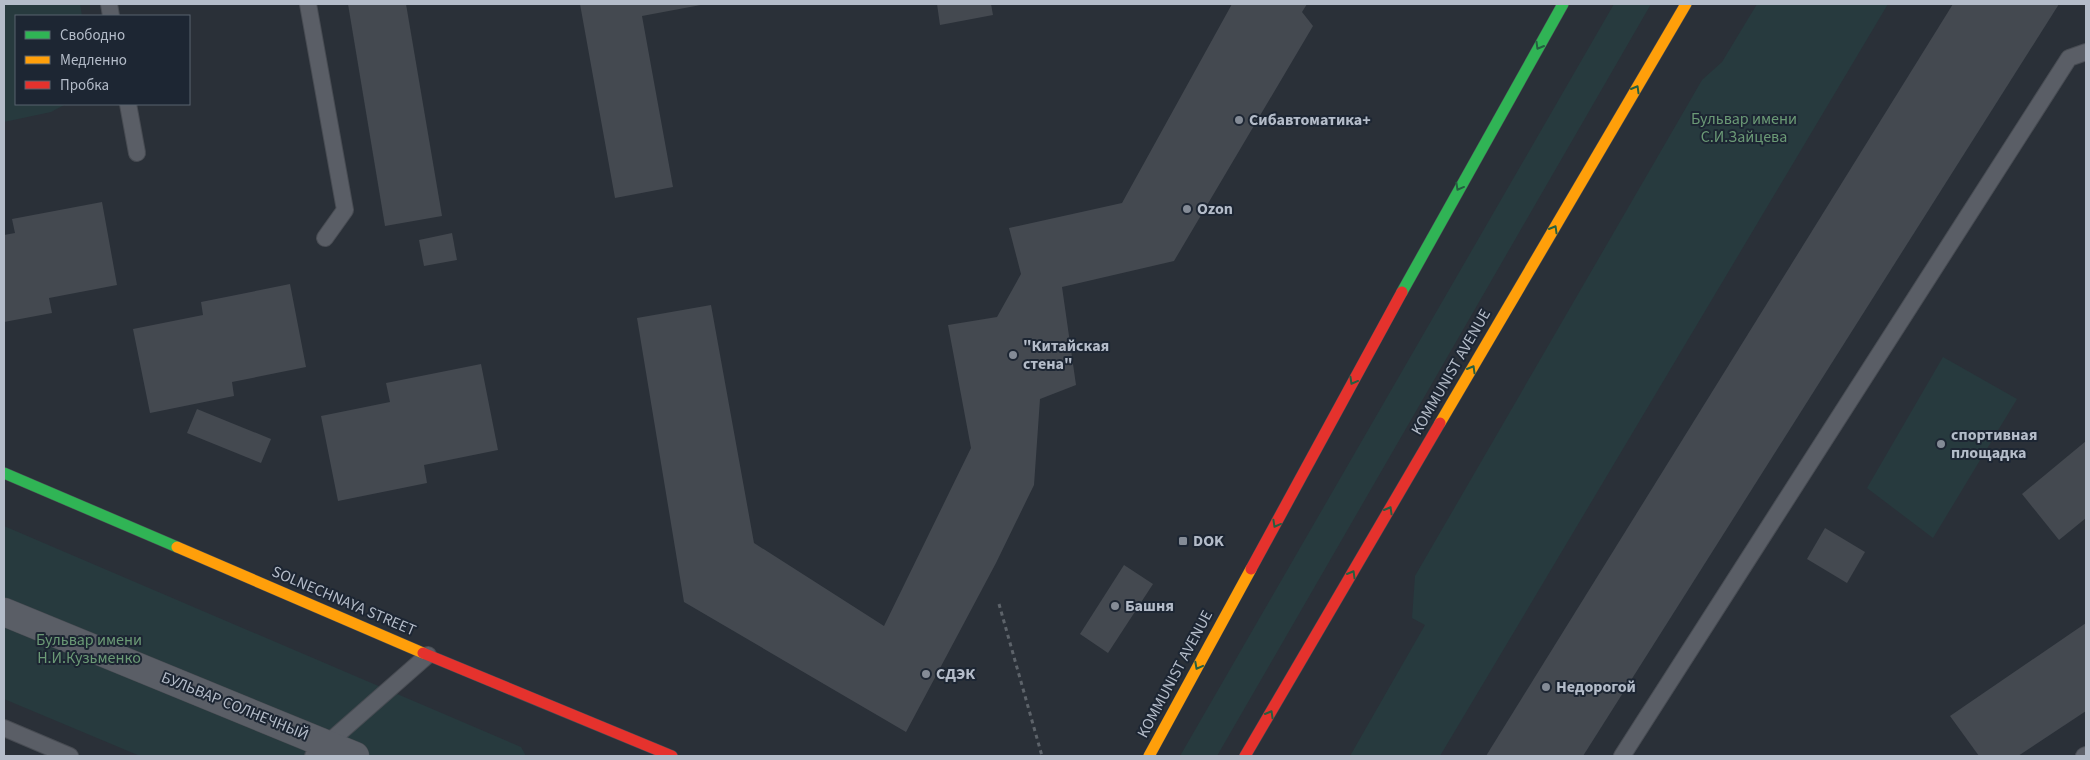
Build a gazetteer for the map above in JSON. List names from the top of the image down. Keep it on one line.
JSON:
{"streets":{"main road":["KOMMUNIST AVENUE","SOLNECHNAYA STREET"],"street":["БУЛЬВАР СОЛНЕЧНЫЙ"]},"parks":["Бульвар имени С.И.Зайцева","Бульвар имени Н.И.Кузьменко"],"places":{"other":["Сибавтоматика+","Ozon","\"Китайская стена\"","спортивная площадка","Башня","СДЭК","Недорогой"],"transit":["DOK"]},"legend":["Свободно","Медленно","Пробка"]}
